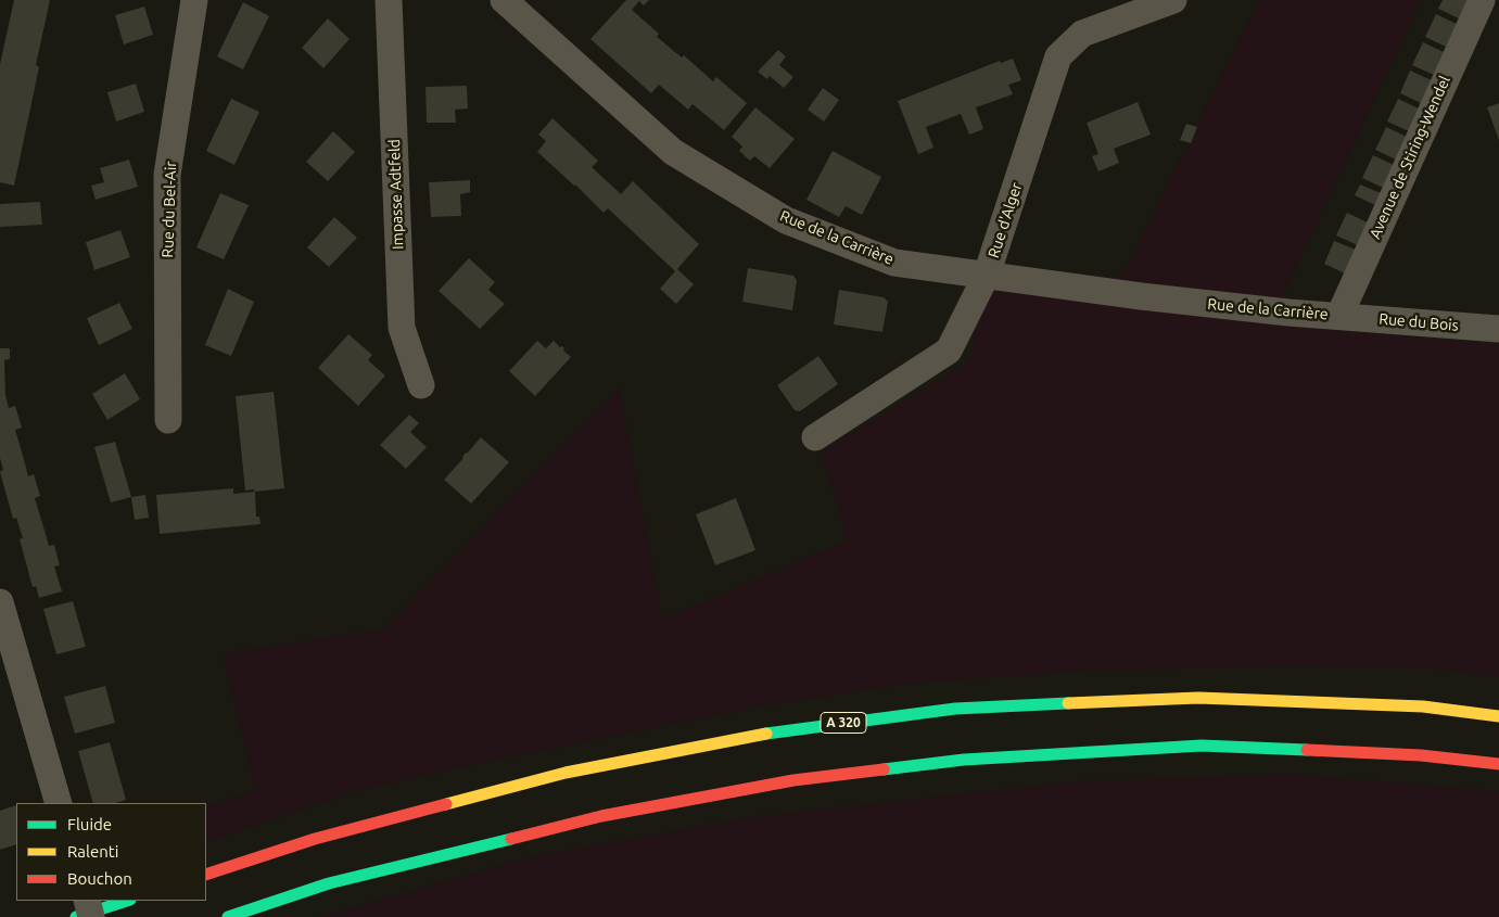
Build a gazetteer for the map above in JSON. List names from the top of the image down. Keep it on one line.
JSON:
{"streets":{"highway":["A 320"],"street":["Avenue de Stiring-Wendel","Impasse Adtfeld","Rue du Bel-Air","Rue d'Alger","Rue de la Carrière","Rue du Bois"]},"crossings":[["Avenue de Stiring-Wendel","Rue de la Carrière"],["Avenue de Stiring-Wendel","Rue du Bois"],["Rue d'Alger","Rue de la Carrière"],["Rue de la Carrière","Rue du Bois"]],"legend":["Fluide","Ralenti","Bouchon"]}
